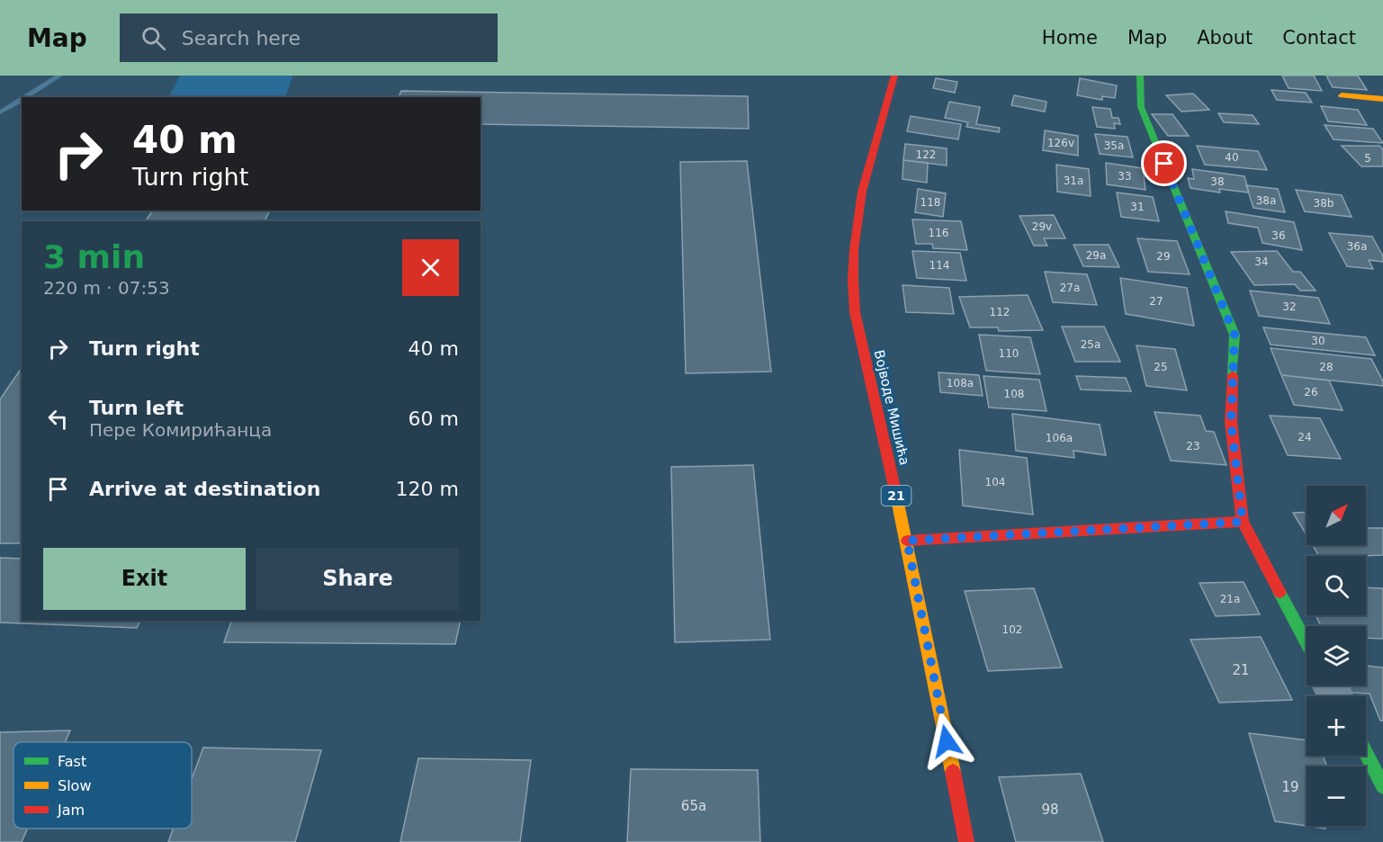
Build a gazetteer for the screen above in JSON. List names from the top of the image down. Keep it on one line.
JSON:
{"streets":{"street":["Војводе Мишића","21"]},"house_numbers":["126v","35a","122","40","5","33","31a","38","38a","118","38b","31","29v","116","36","36a","29a","29","34","114","27a","27","32","112","30","25a","110","25","28","108a","26","108","24","106a","23","104","21a","102","21","19","65a","98"],"legend":["Fast","Slow","Jam"],"north":"top right","page":{"header":"Map","search":"Search here","nav":["Home","Map","About","Contact"],"turn":["40 m","Turn right"],"heading":["3 min","220 m · 07:53"],"list":[{"name":"Turn right","value":"40 m"},{"name":"Turn left","note":"Пере Комирићанца","value":"60 m"},{"name":"Arrive at destination","value":"120 m"}],"map_buttons":["+","−"],"buttons":["Exit","Share"]}}
